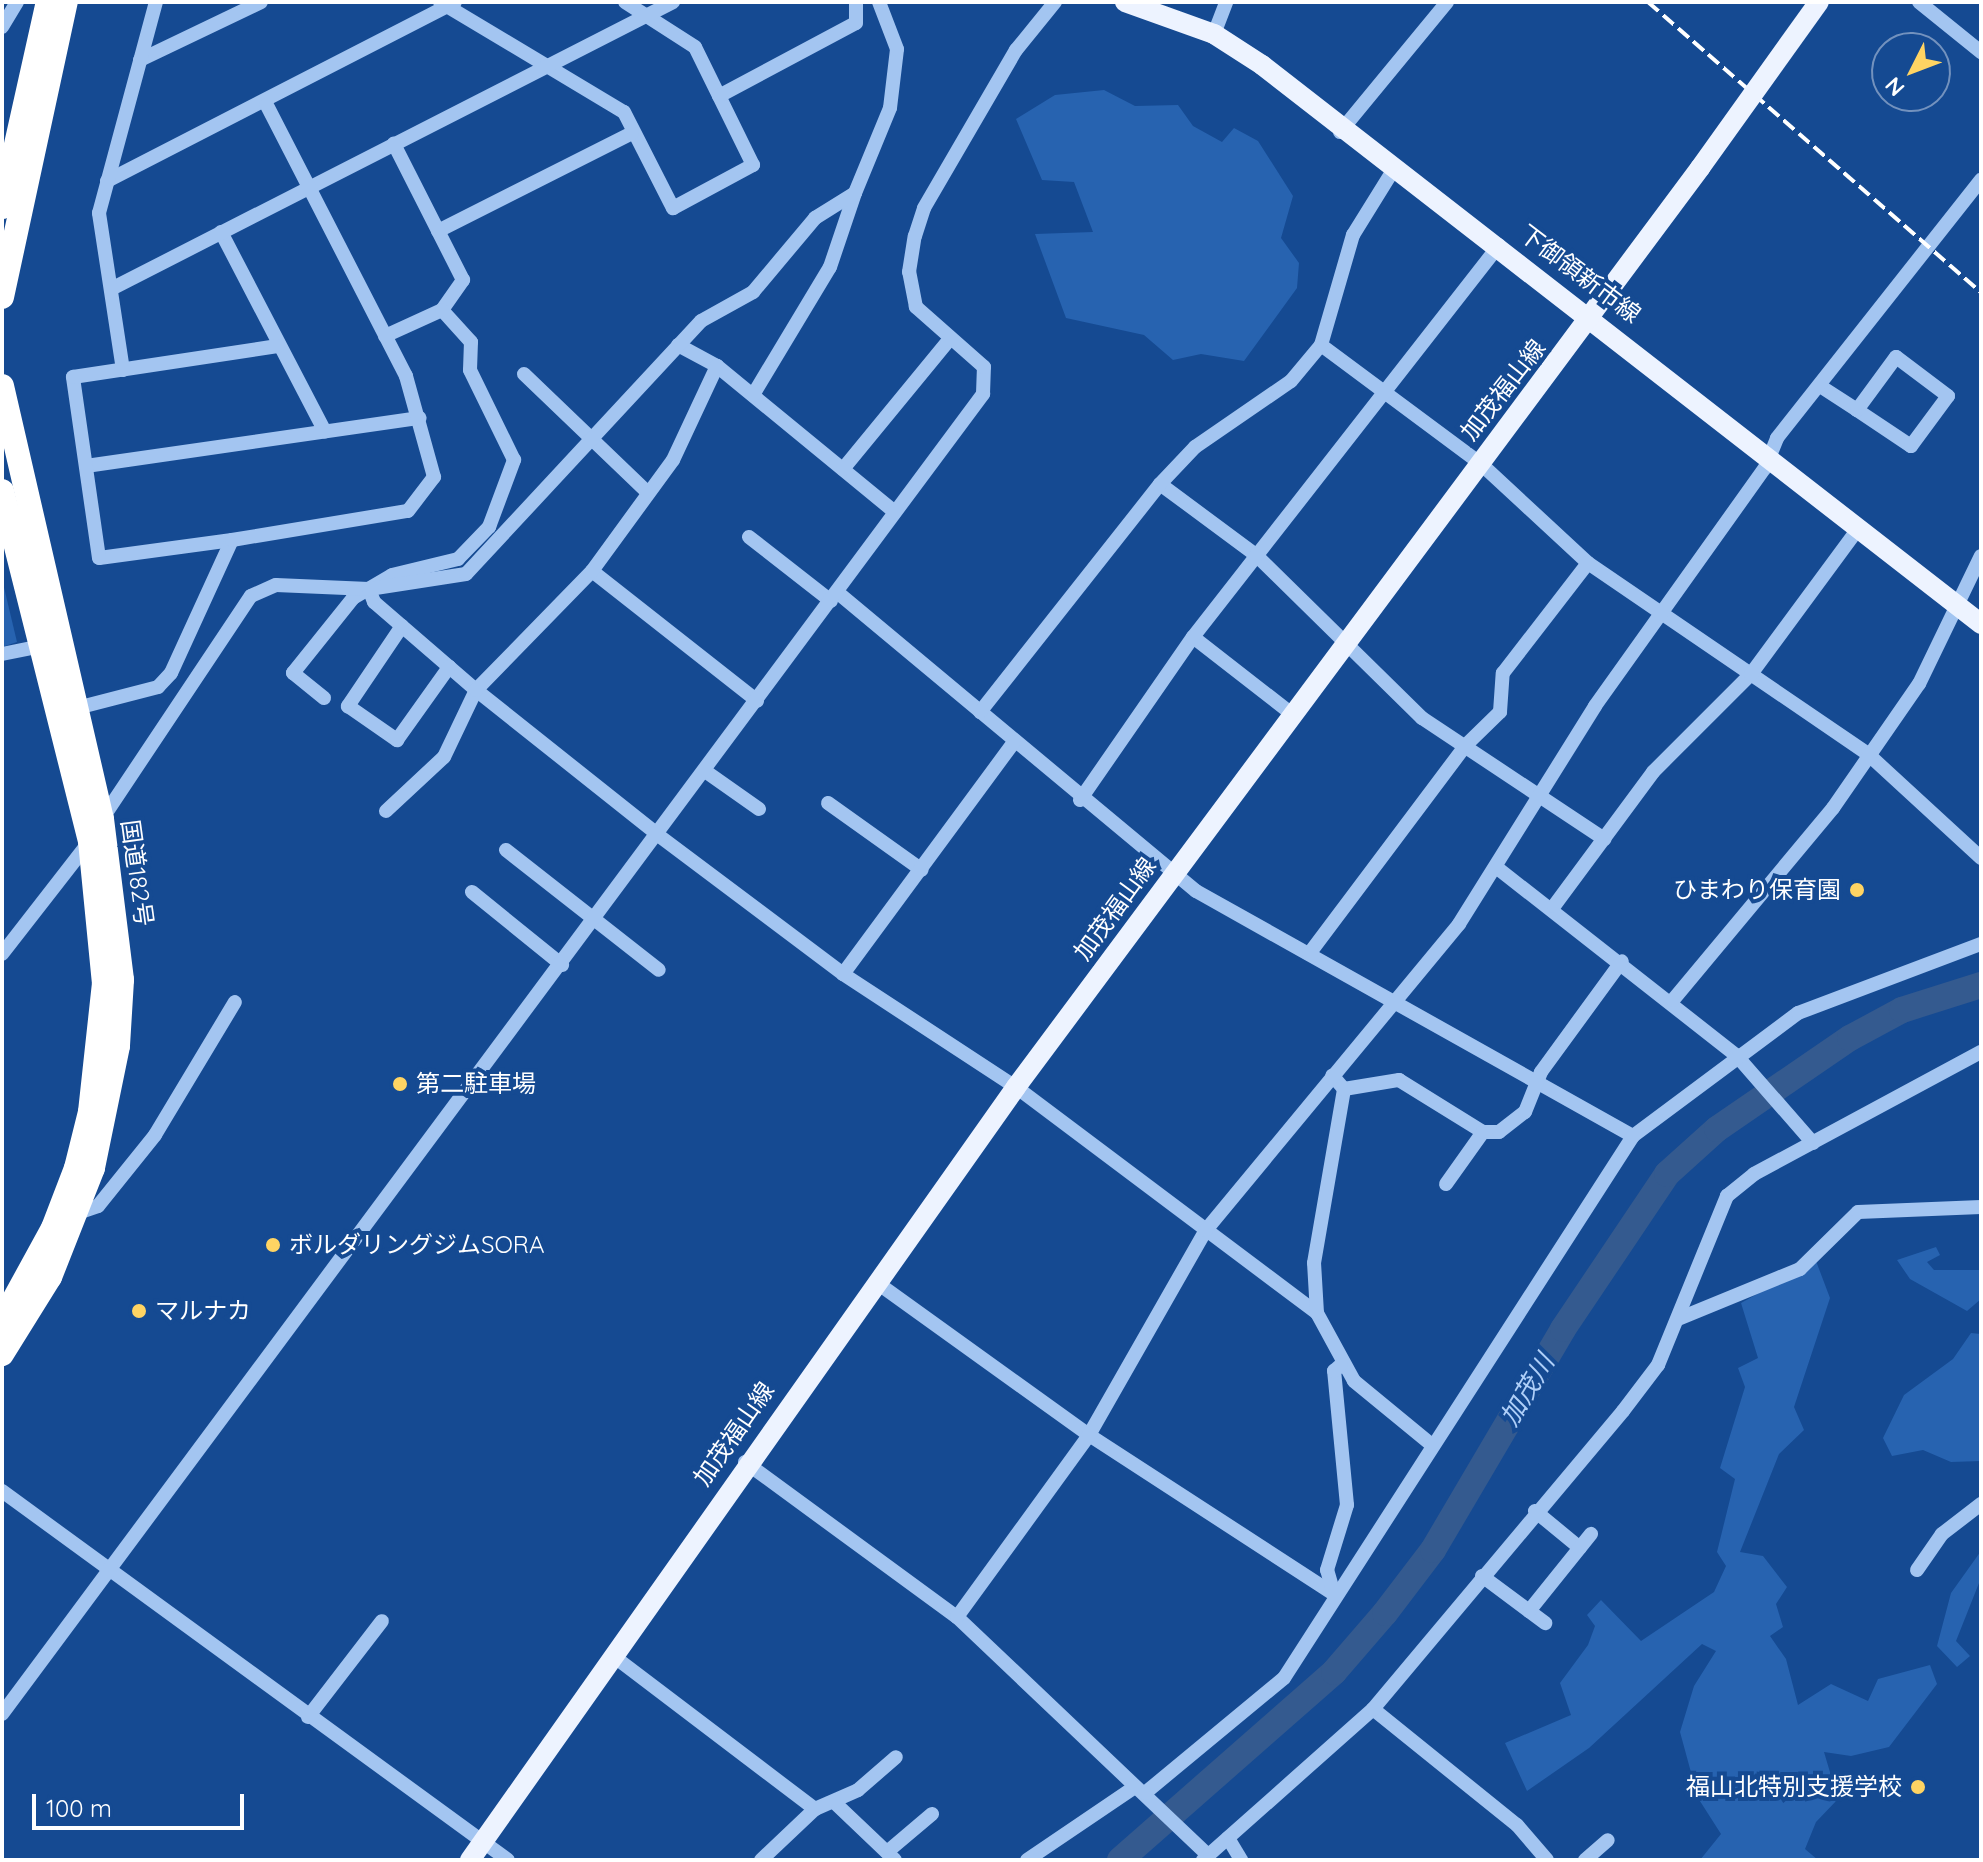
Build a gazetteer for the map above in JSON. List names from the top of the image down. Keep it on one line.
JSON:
{"streets":{"highway":["国道182号"],"main road":["下御領新市線","加茂福山線"]},"crossings":[["下御領新市線","加茂福山線"]],"water":["加茂川"],"places":["ひまわり保育園","第二駐車場","ボルダリングジムSORA","マルナカ","福山北特別支援学校"],"scale_bar":"100 m","north":"bottom left"}
